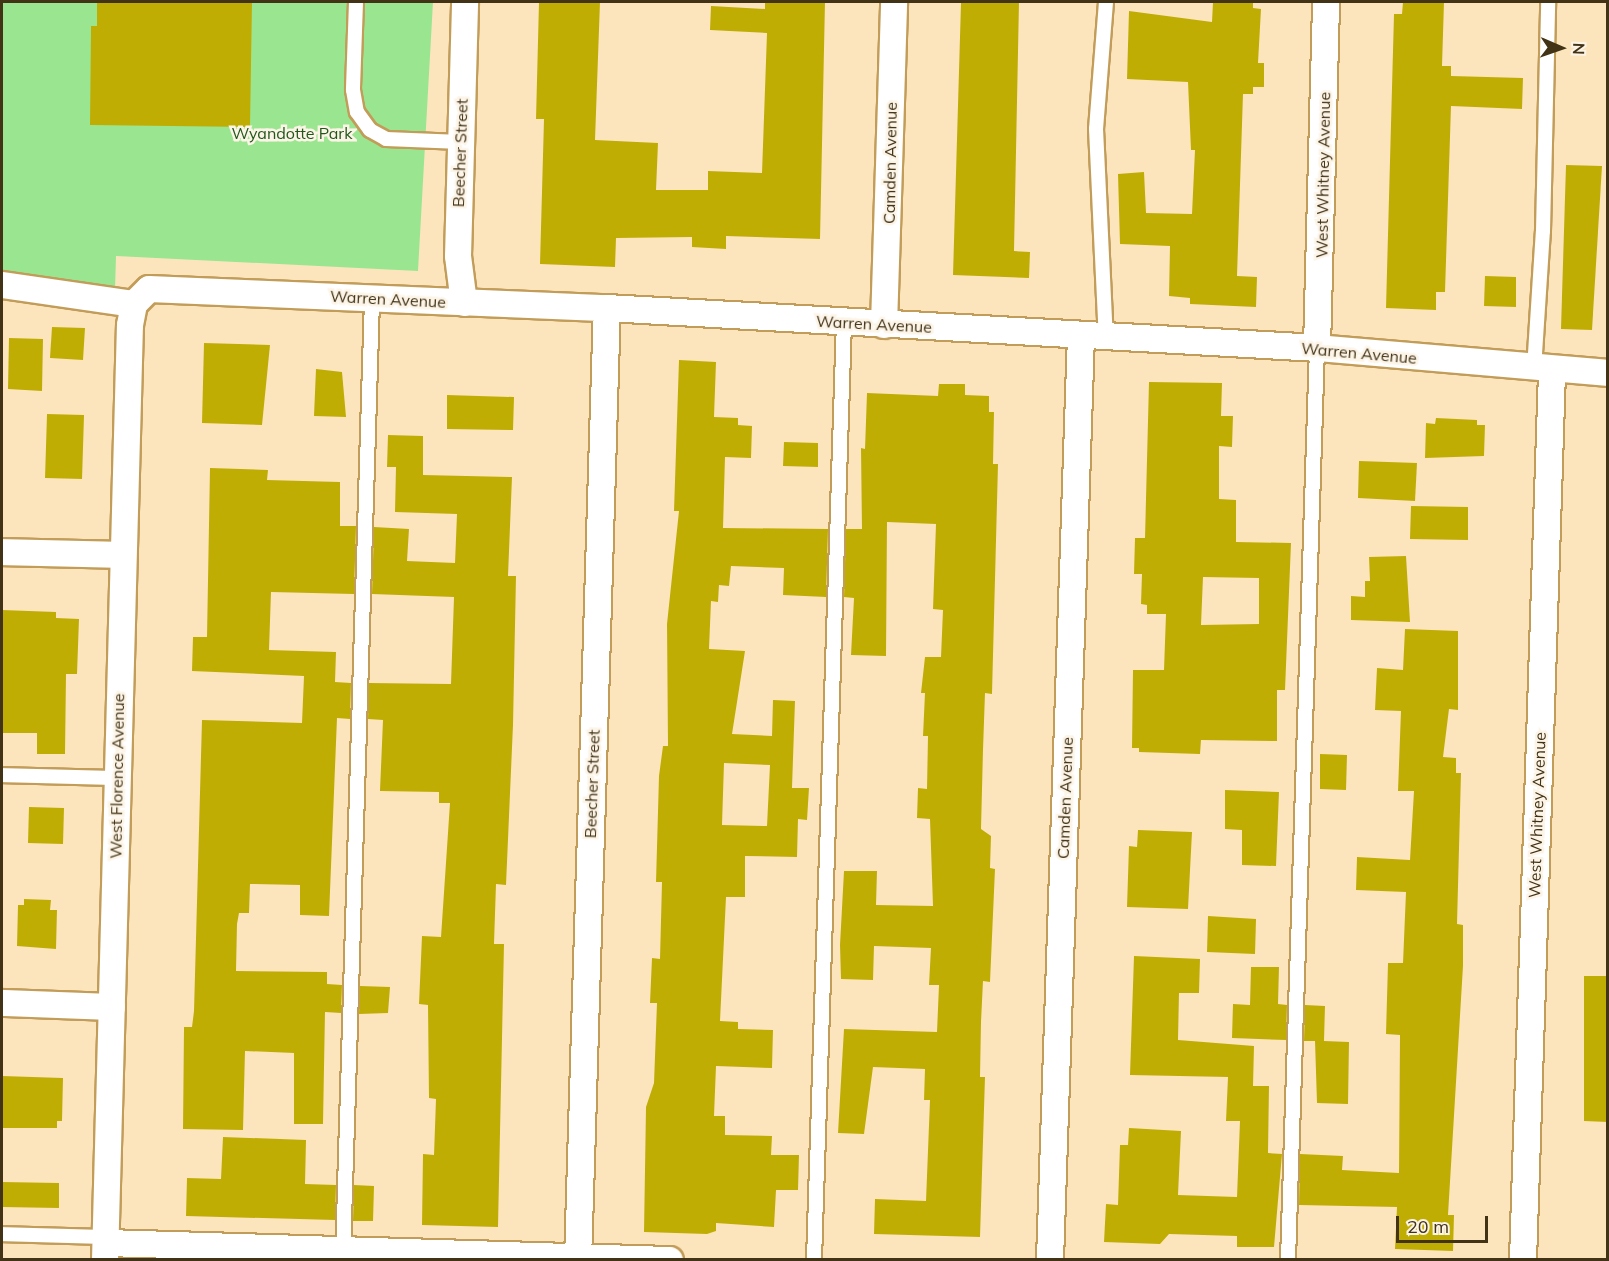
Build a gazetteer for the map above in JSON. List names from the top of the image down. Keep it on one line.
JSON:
{"streets":{"street":["Beecher Street","Camden Avenue","West Whitney Avenue","Warren Avenue","West Florence Avenue"]},"crossings":[["Beecher Street","Warren Avenue"],["Camden Avenue","Warren Avenue"],["West Whitney Avenue","Warren Avenue"],["Warren Avenue","West Florence Avenue"]],"parks":["Wyandotte Park"],"scale_bar":"20 m","north":"right"}
